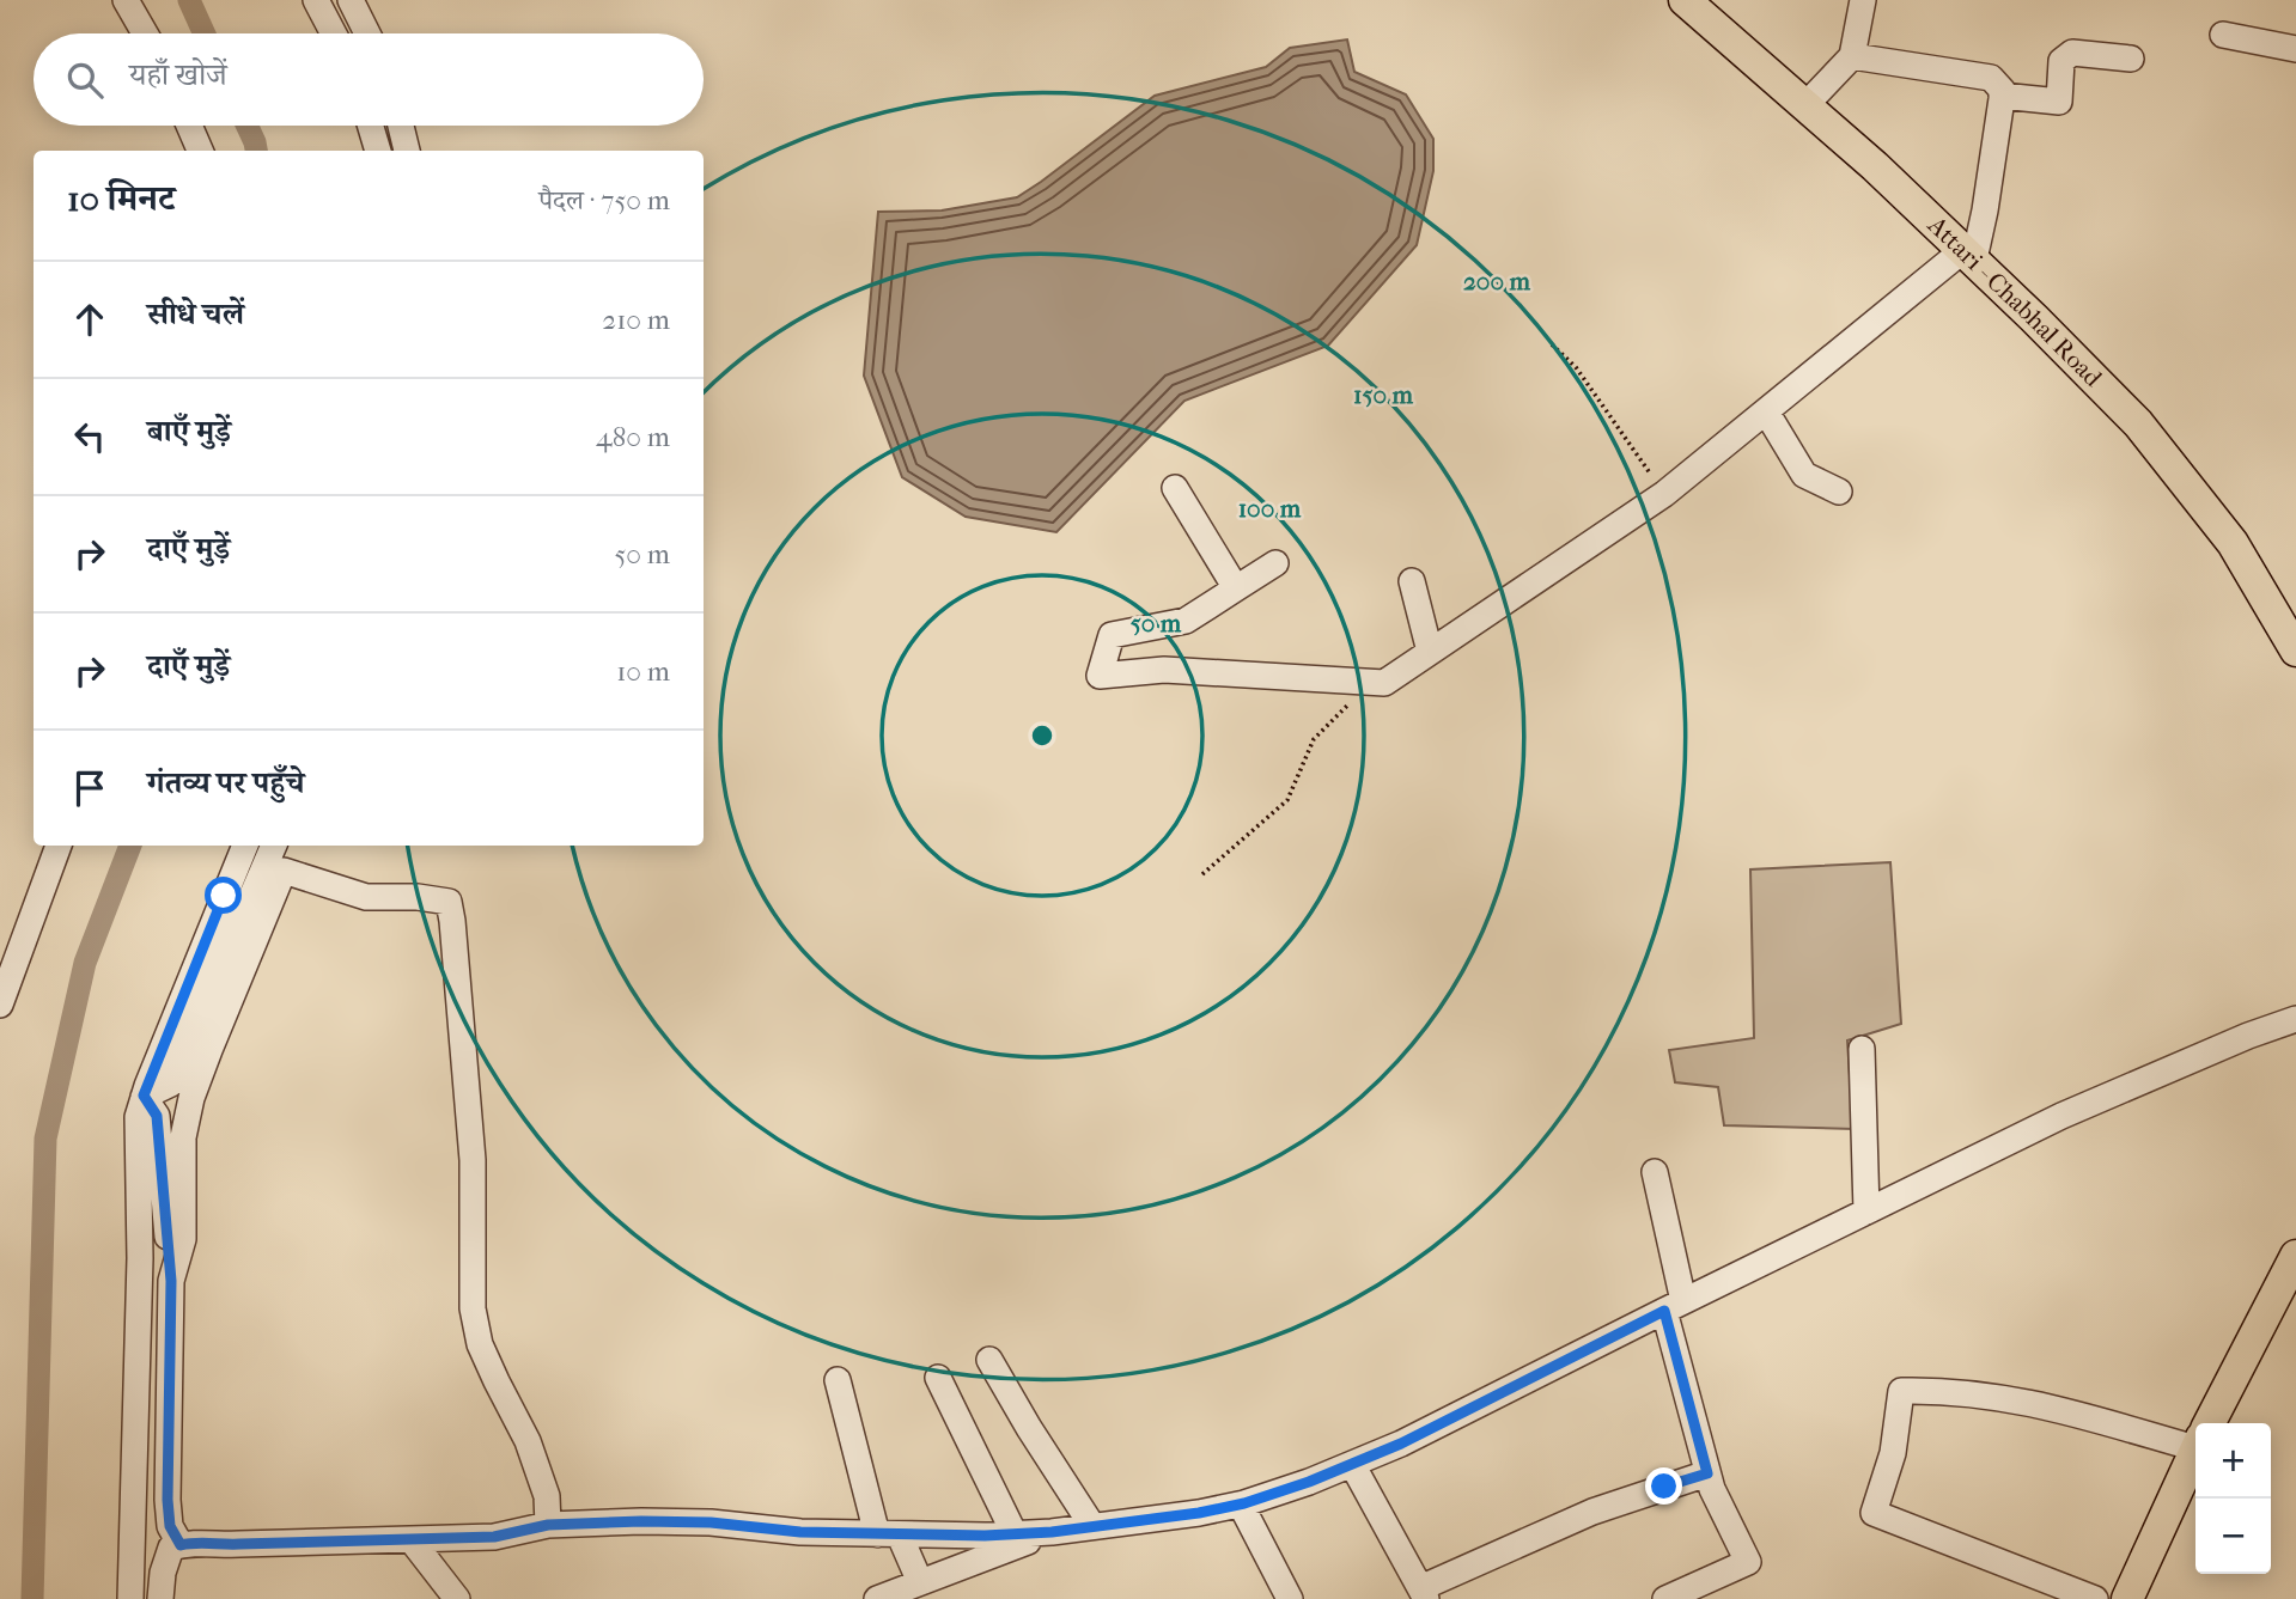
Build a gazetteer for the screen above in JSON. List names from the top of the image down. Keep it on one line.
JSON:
{"streets":{"main road":["Attari - Chabhal Road"]},"page":{"search":"यहाँ खोजें","heading":["10 मिनट","पैदल · 750 m"],"list":[["सीधे चलें","210 m"],["बाएँ मुड़ें","480 m"],["दाएँ मुड़ें","50 m"],["दाएँ मुड़ें","10 m"],"गंतव्य पर पहुँचे"],"map_buttons":["+","−"]},"rings":["200 m","150 m","100 m","50 m"]}
